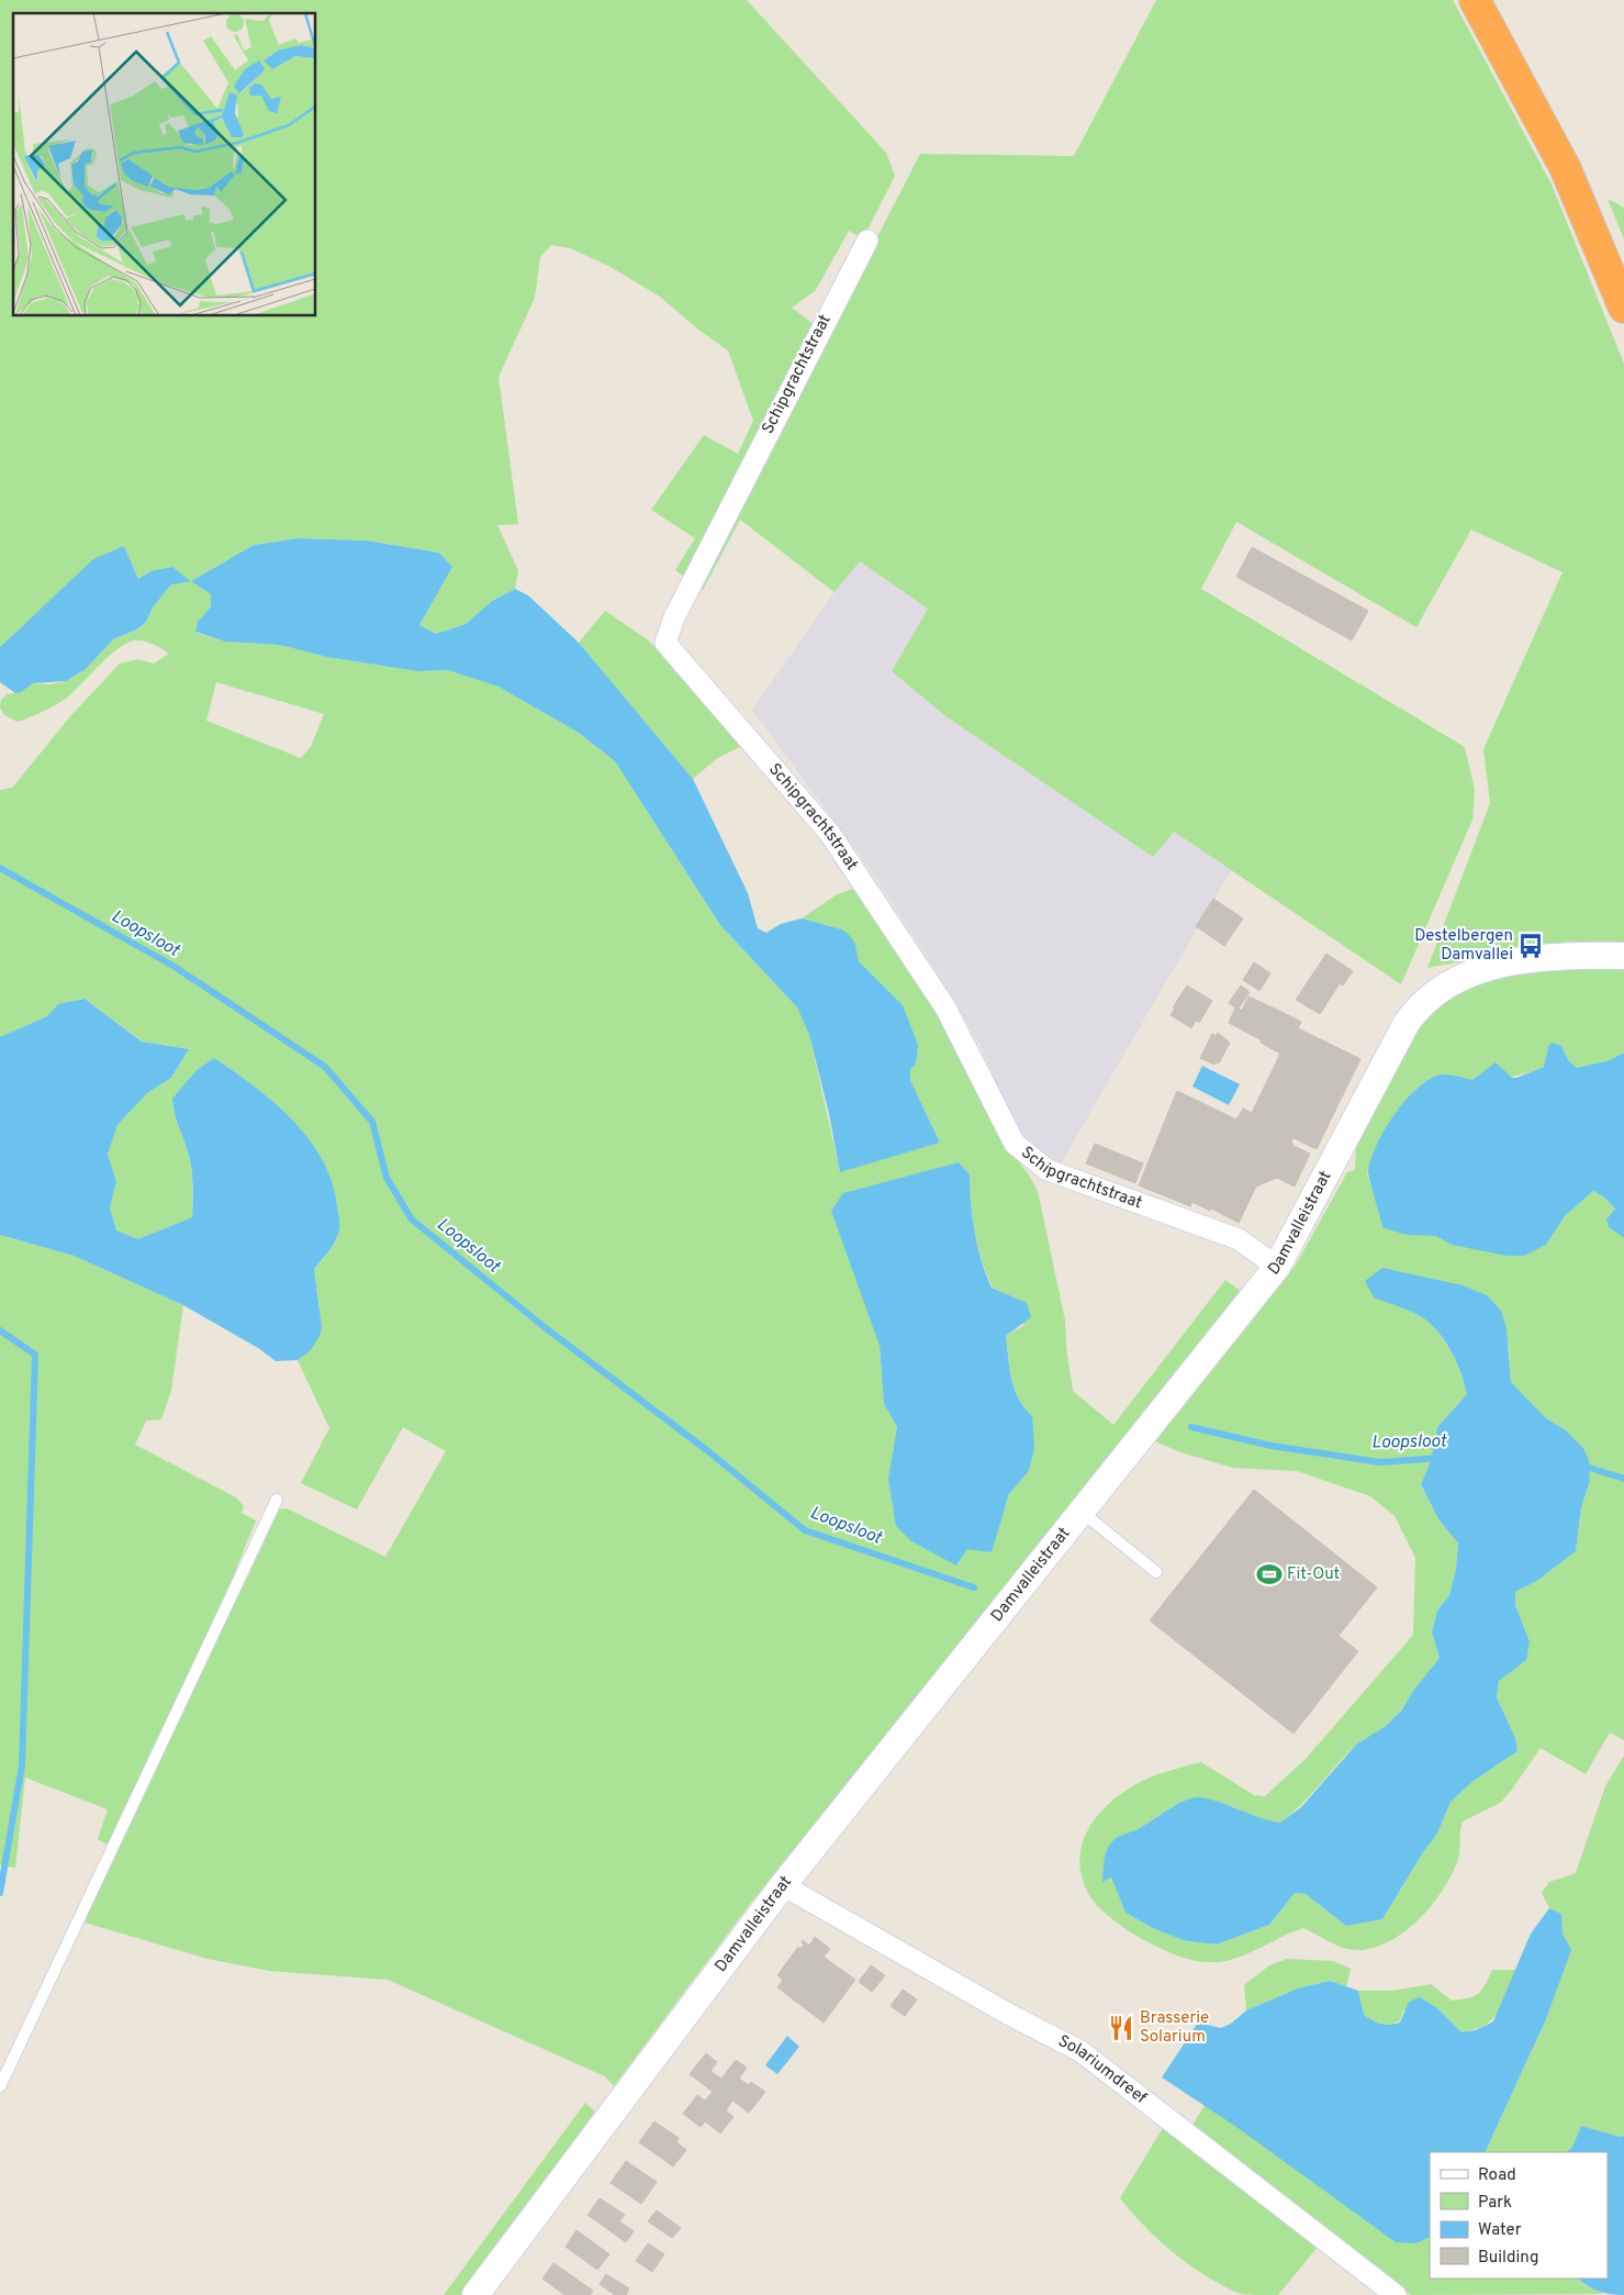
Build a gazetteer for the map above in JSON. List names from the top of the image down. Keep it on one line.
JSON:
{"streets":{"street":["Schipgrachtstraat","Damvalleistraat","Solariumdreef"]},"crossings":[["Schipgrachtstraat","Damvalleistraat"],["Damvalleistraat","Solariumdreef"]],"water":["Loopsloot"],"places":{"bus stop":["Destelbergen Damvallei"],"sports":["Fit-Out"],"restaurant":["Brasserie Solarium"]},"legend":["Road","Park","Water","Building"]}
